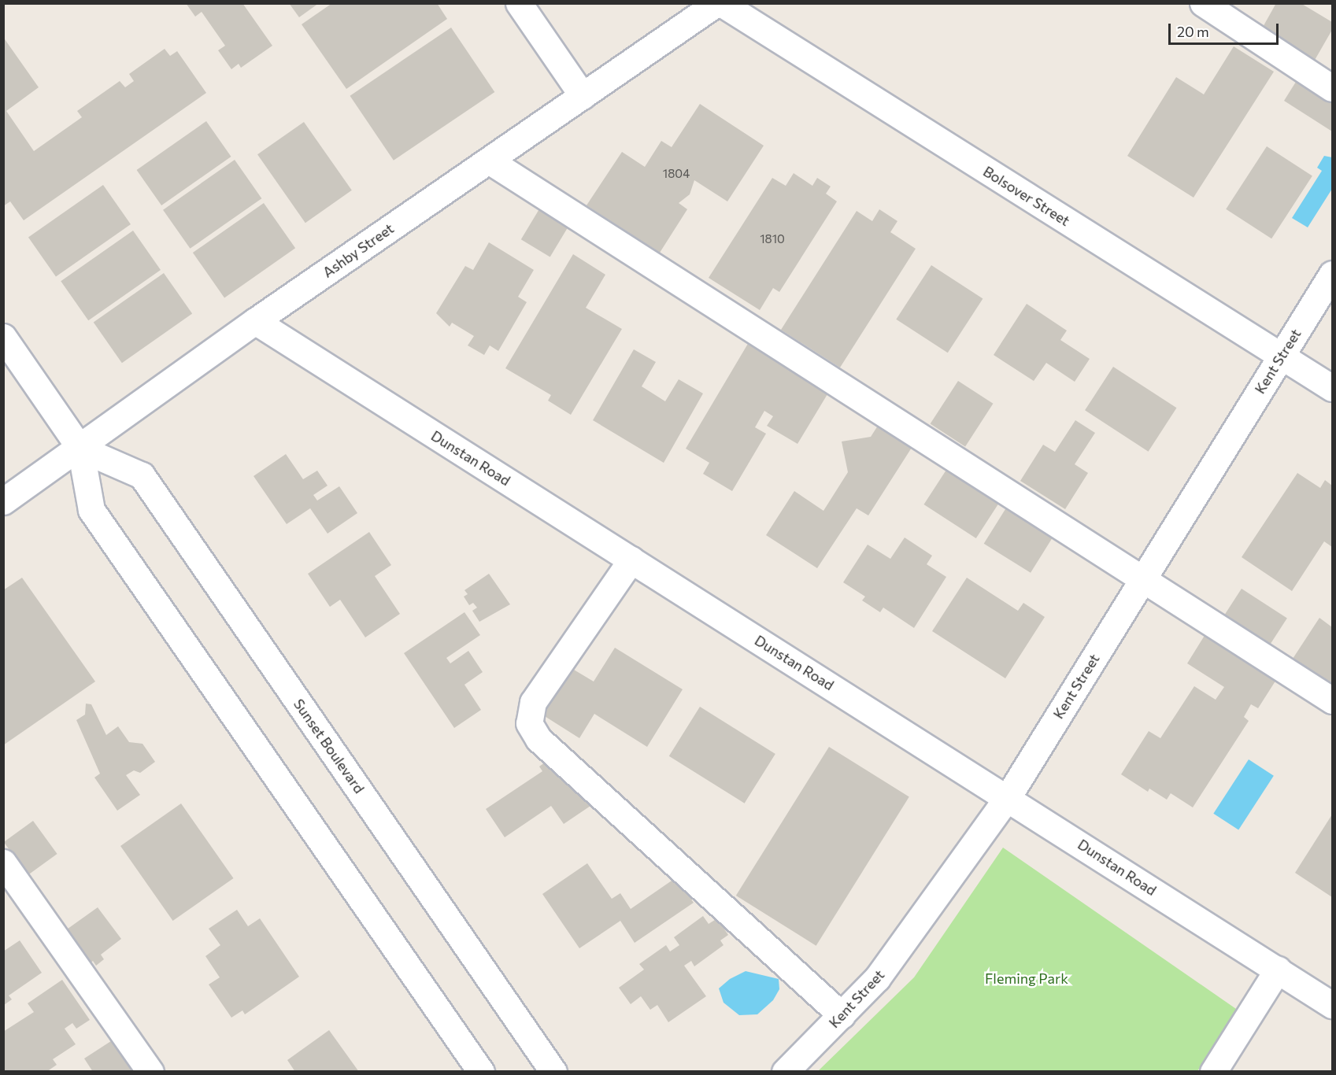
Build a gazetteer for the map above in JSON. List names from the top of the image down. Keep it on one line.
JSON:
{"streets":{"street":["Bolsover Street","Ashby Street","Kent Street","Dunstan Road","Sunset Boulevard"]},"crossings":[["Bolsover Street","Kent Street"],["Ashby Street","Dunstan Road"],["Ashby Street","Sunset Boulevard"],["Kent Street","Dunstan Road"]],"parks":["Fleming Park"],"house_numbers":["1804","1810"],"scale_bar":"20 m"}
